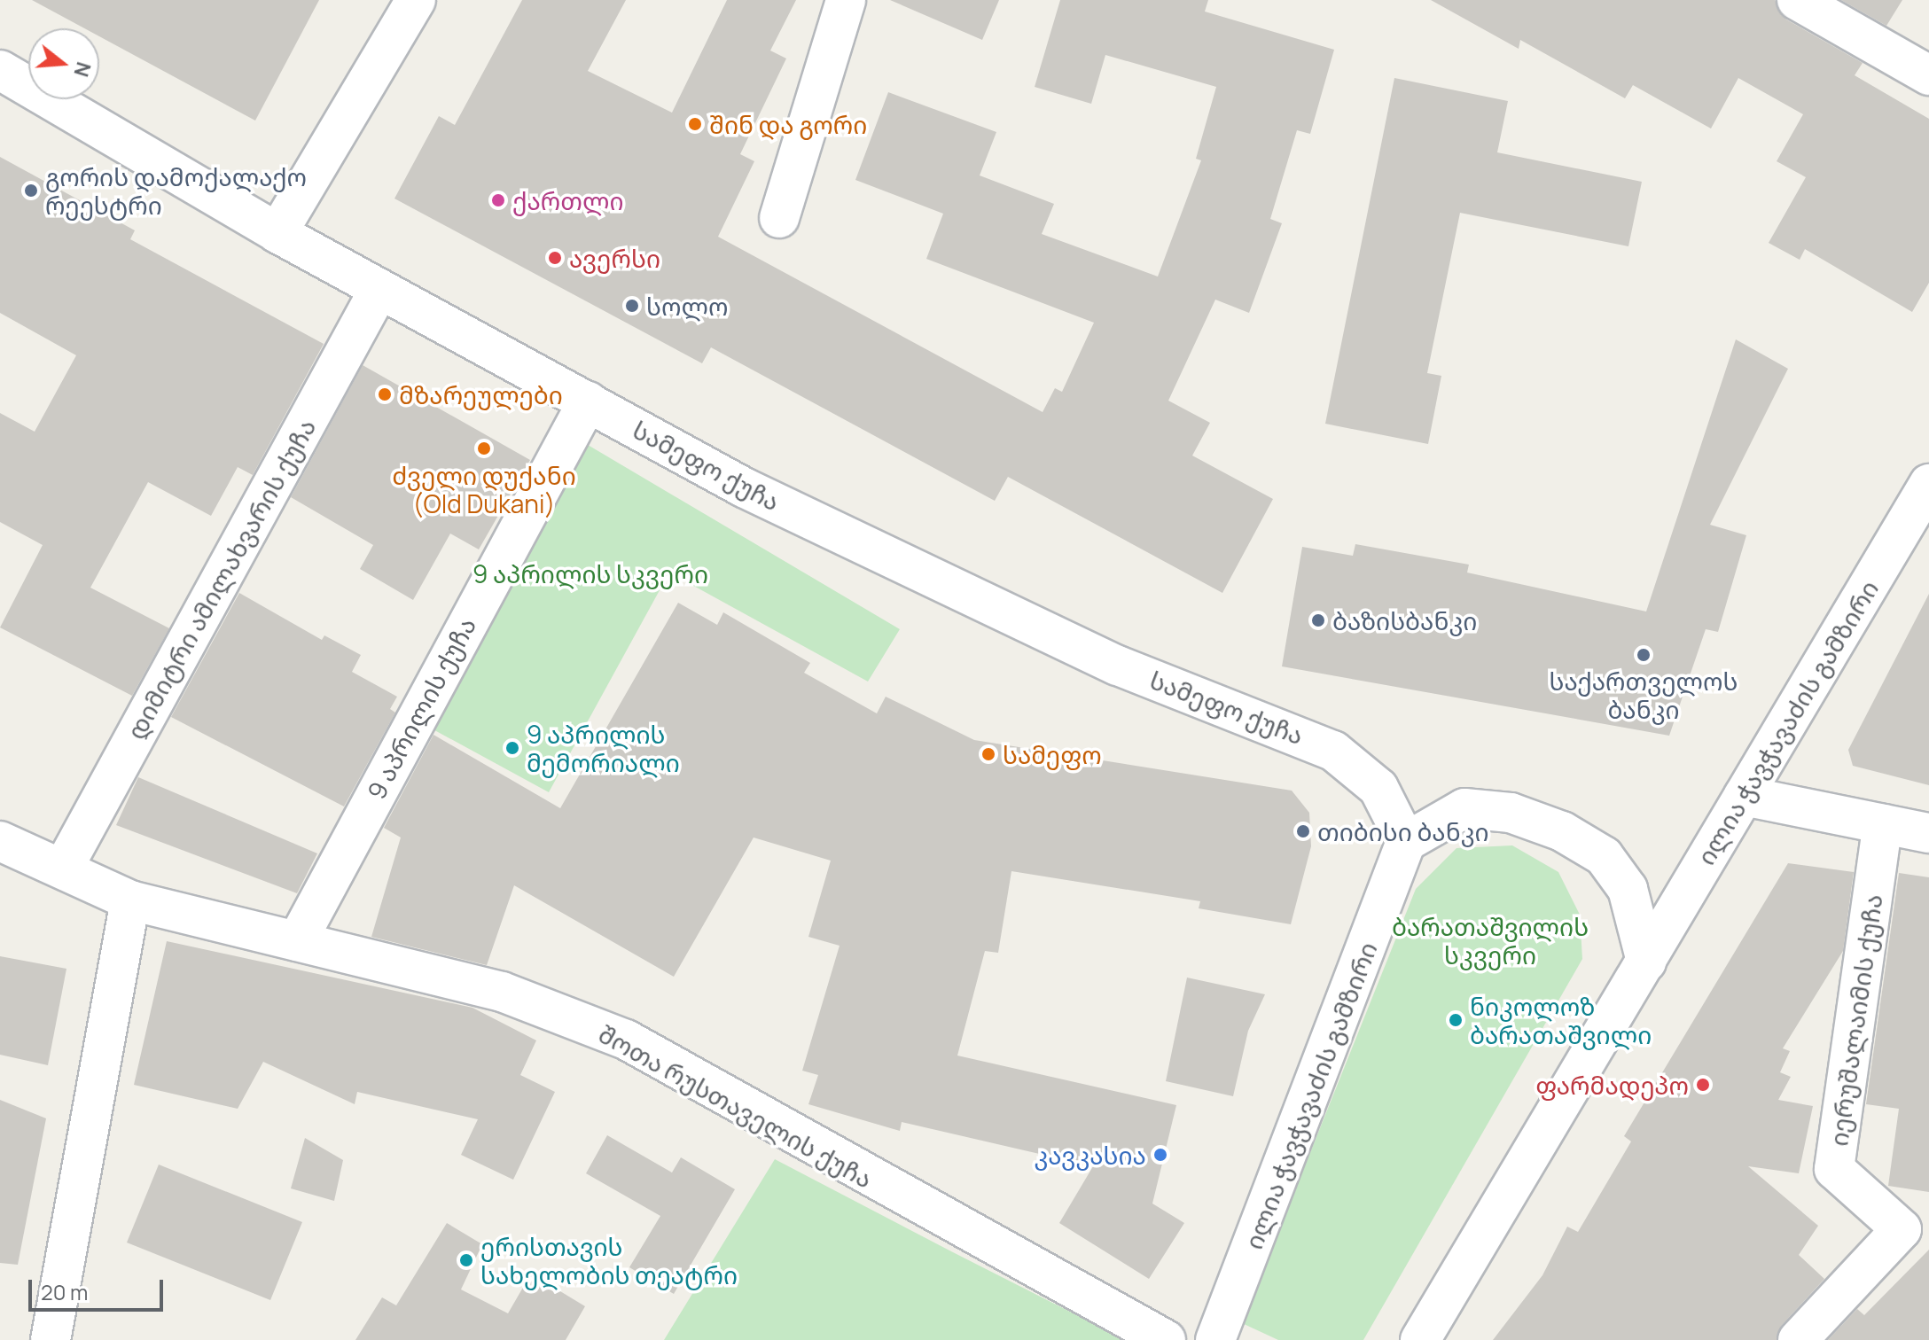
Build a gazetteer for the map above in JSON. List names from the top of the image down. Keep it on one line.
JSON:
{"streets":{"street":["სამეფო ქუჩა","დიმიტრი ამილახვარის ქუჩა","9 აპრილის ქუჩა","ილია ჭავჭავაძის გამზირი","იერუშალაიმის ქუჩა","შოთა რუსთაველის ქუჩა"]},"crossings":[["სამეფო ქუჩა","დიმიტრი ამილახვარის ქუჩა"],["სამეფო ქუჩა","9 აპრილის ქუჩა"],["სამეფო ქუჩა","ილია ჭავჭავაძის გამზირი"],["დიმიტრი ამილახვარის ქუჩა","შოთა რუსთაველის ქუჩა"],["9 აპრილის ქუჩა","შოთა რუსთაველის ქუჩა"]],"parks":["9 აპრილის სკვერი","ბარათაშვილის სკვერი"],"places":["შინ და გორი","გორის დამოქალაქო რეესტრი","ქართლი","ავერსი","სოლო","მზარეულები","ძველი დუქანი (Old Dukani)","ბაზისბანკი","საქართველოს ბანკი","9 აპრილის მემორიალი","სამეფო","თიბისი ბანკი","ნიკოლოზ ბარათაშვილი","ფარმადეპო","კავკასია","ერისთავის სახელობის თეატრი"],"scale_bar":"20 m","north":"right"}
